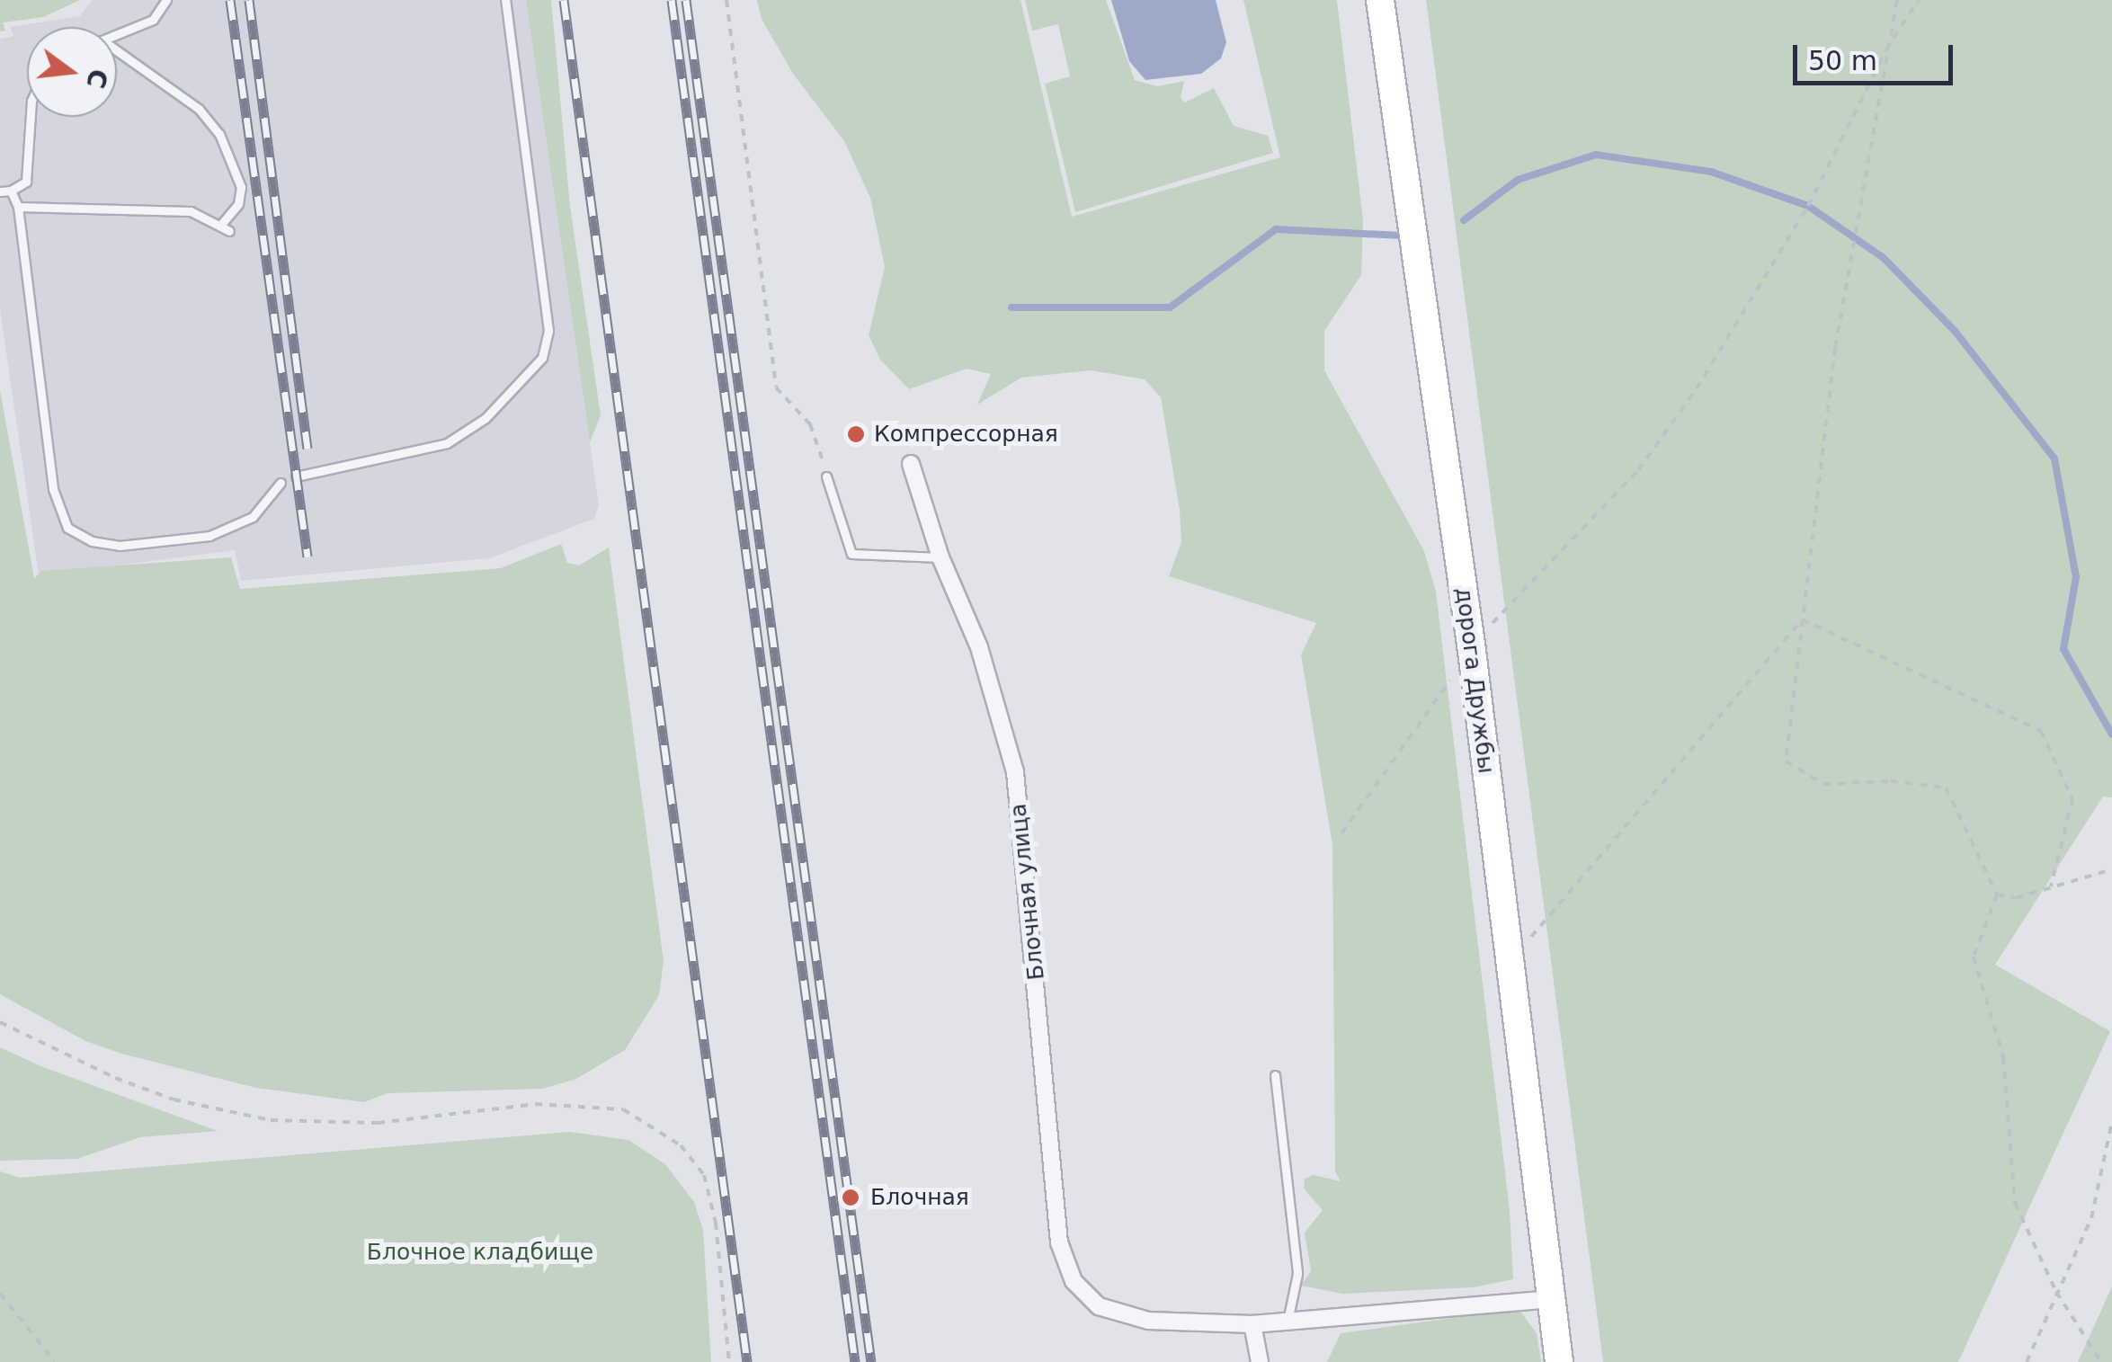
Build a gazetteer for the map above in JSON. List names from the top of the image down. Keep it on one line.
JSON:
{"streets":{"main road":["дорога Дружбы"],"street":["Блочная улица"]},"parks":["Блочное кладбище"],"places":["Компрессорная","Блочная"],"scale_bar":"50 m","north":"right"}
